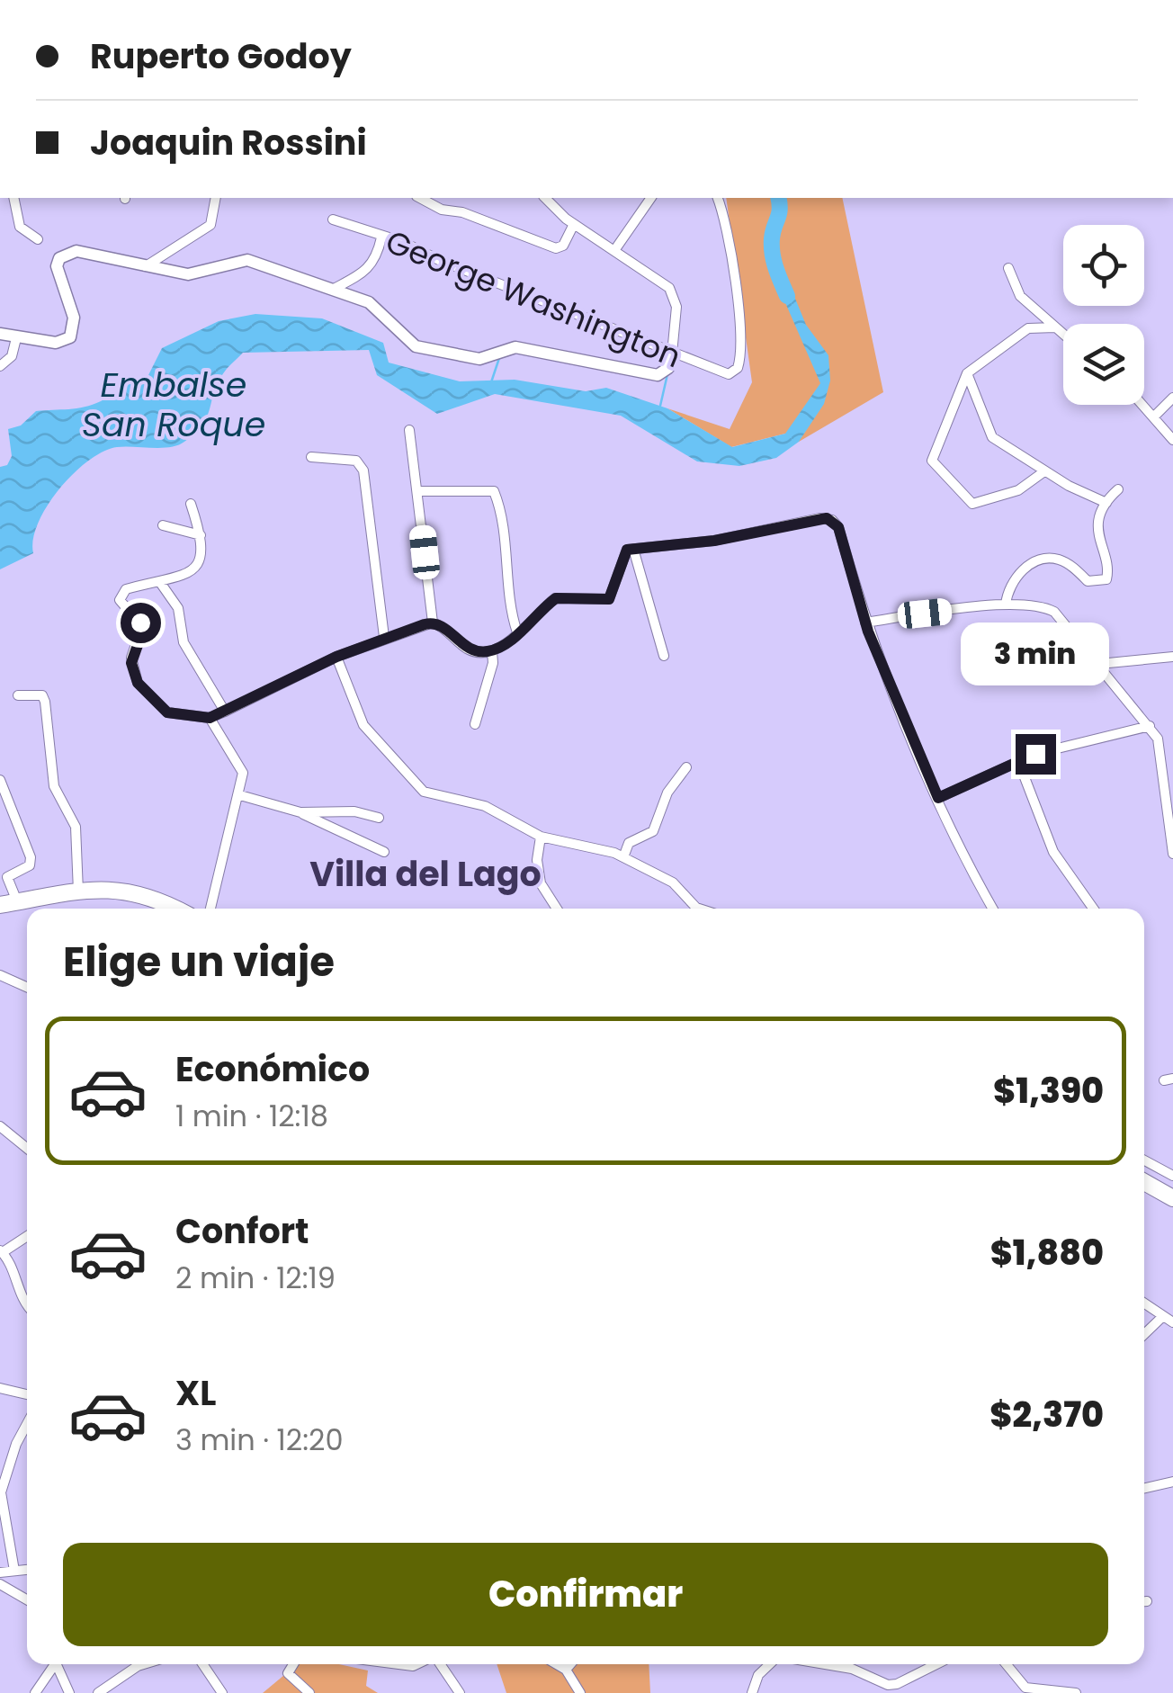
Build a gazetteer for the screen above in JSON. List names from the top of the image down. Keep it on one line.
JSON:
{"streets":{"street":["George Washington"]},"districts":["Villa del Lago"],"water":["Embalse San Roque"],"page":{"banner":["Ruperto Godoy","Joaquin Rossini"],"bubble":"3 min","heading":"Elige un viaje","list":[{"name":"Económico","note":"1 min · 12:18","value":"$1,390"},{"name":"Confort","note":"2 min · 12:19","value":"$1,880"},{"name":"XL","note":"3 min · 12:20","value":"$2,370"}],"buttons":"Confirmar"}}
